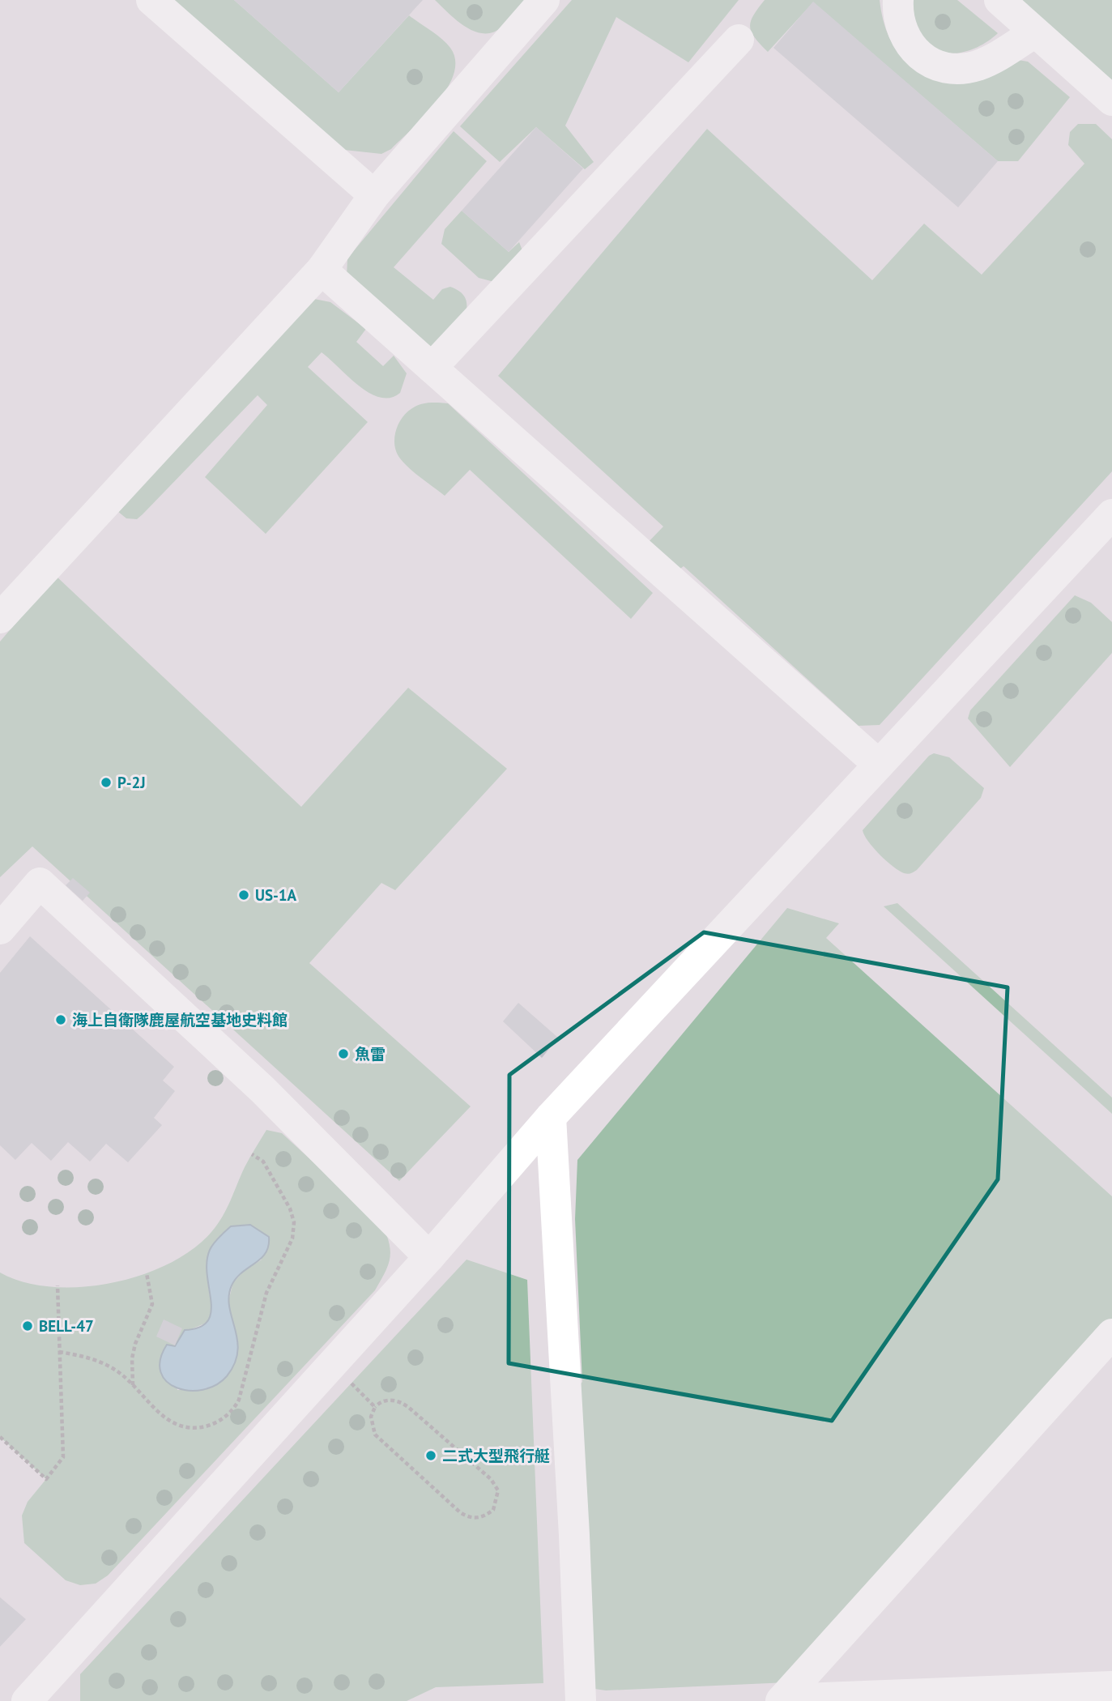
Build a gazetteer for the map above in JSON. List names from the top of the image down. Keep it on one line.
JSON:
{"places":["P-2J","US-1A","海上自衛隊鹿屋航空基地史料館","魚雷","BELL-47","二式大型飛行艇"]}
